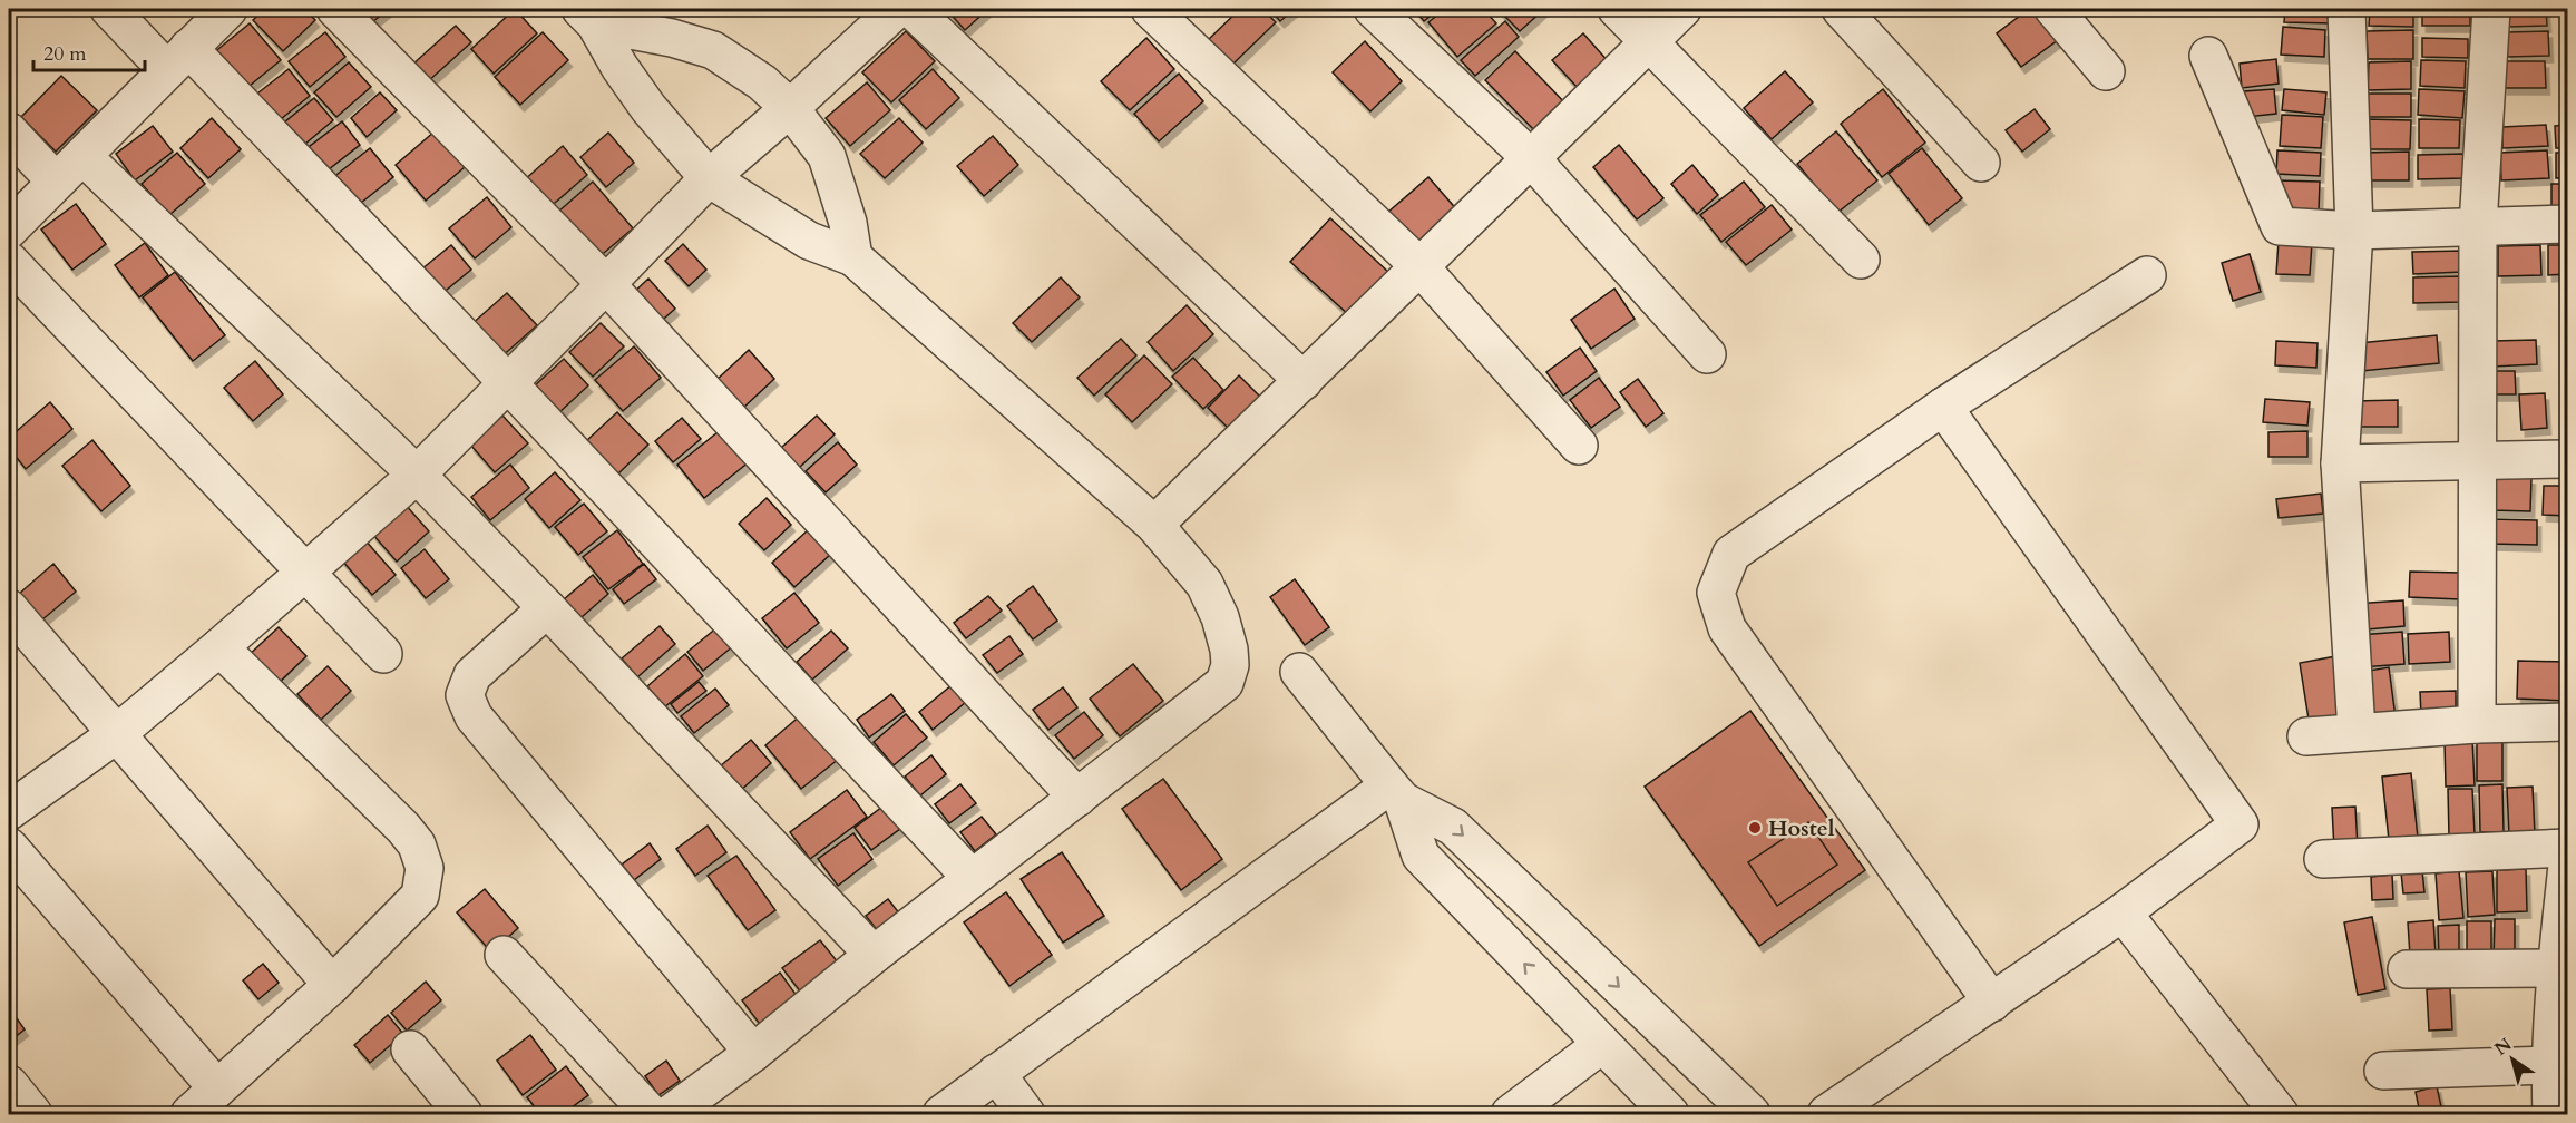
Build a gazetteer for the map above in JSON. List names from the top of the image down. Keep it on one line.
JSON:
{"places":["Hostel"],"scale_bar":"20 m","north":"top left"}
